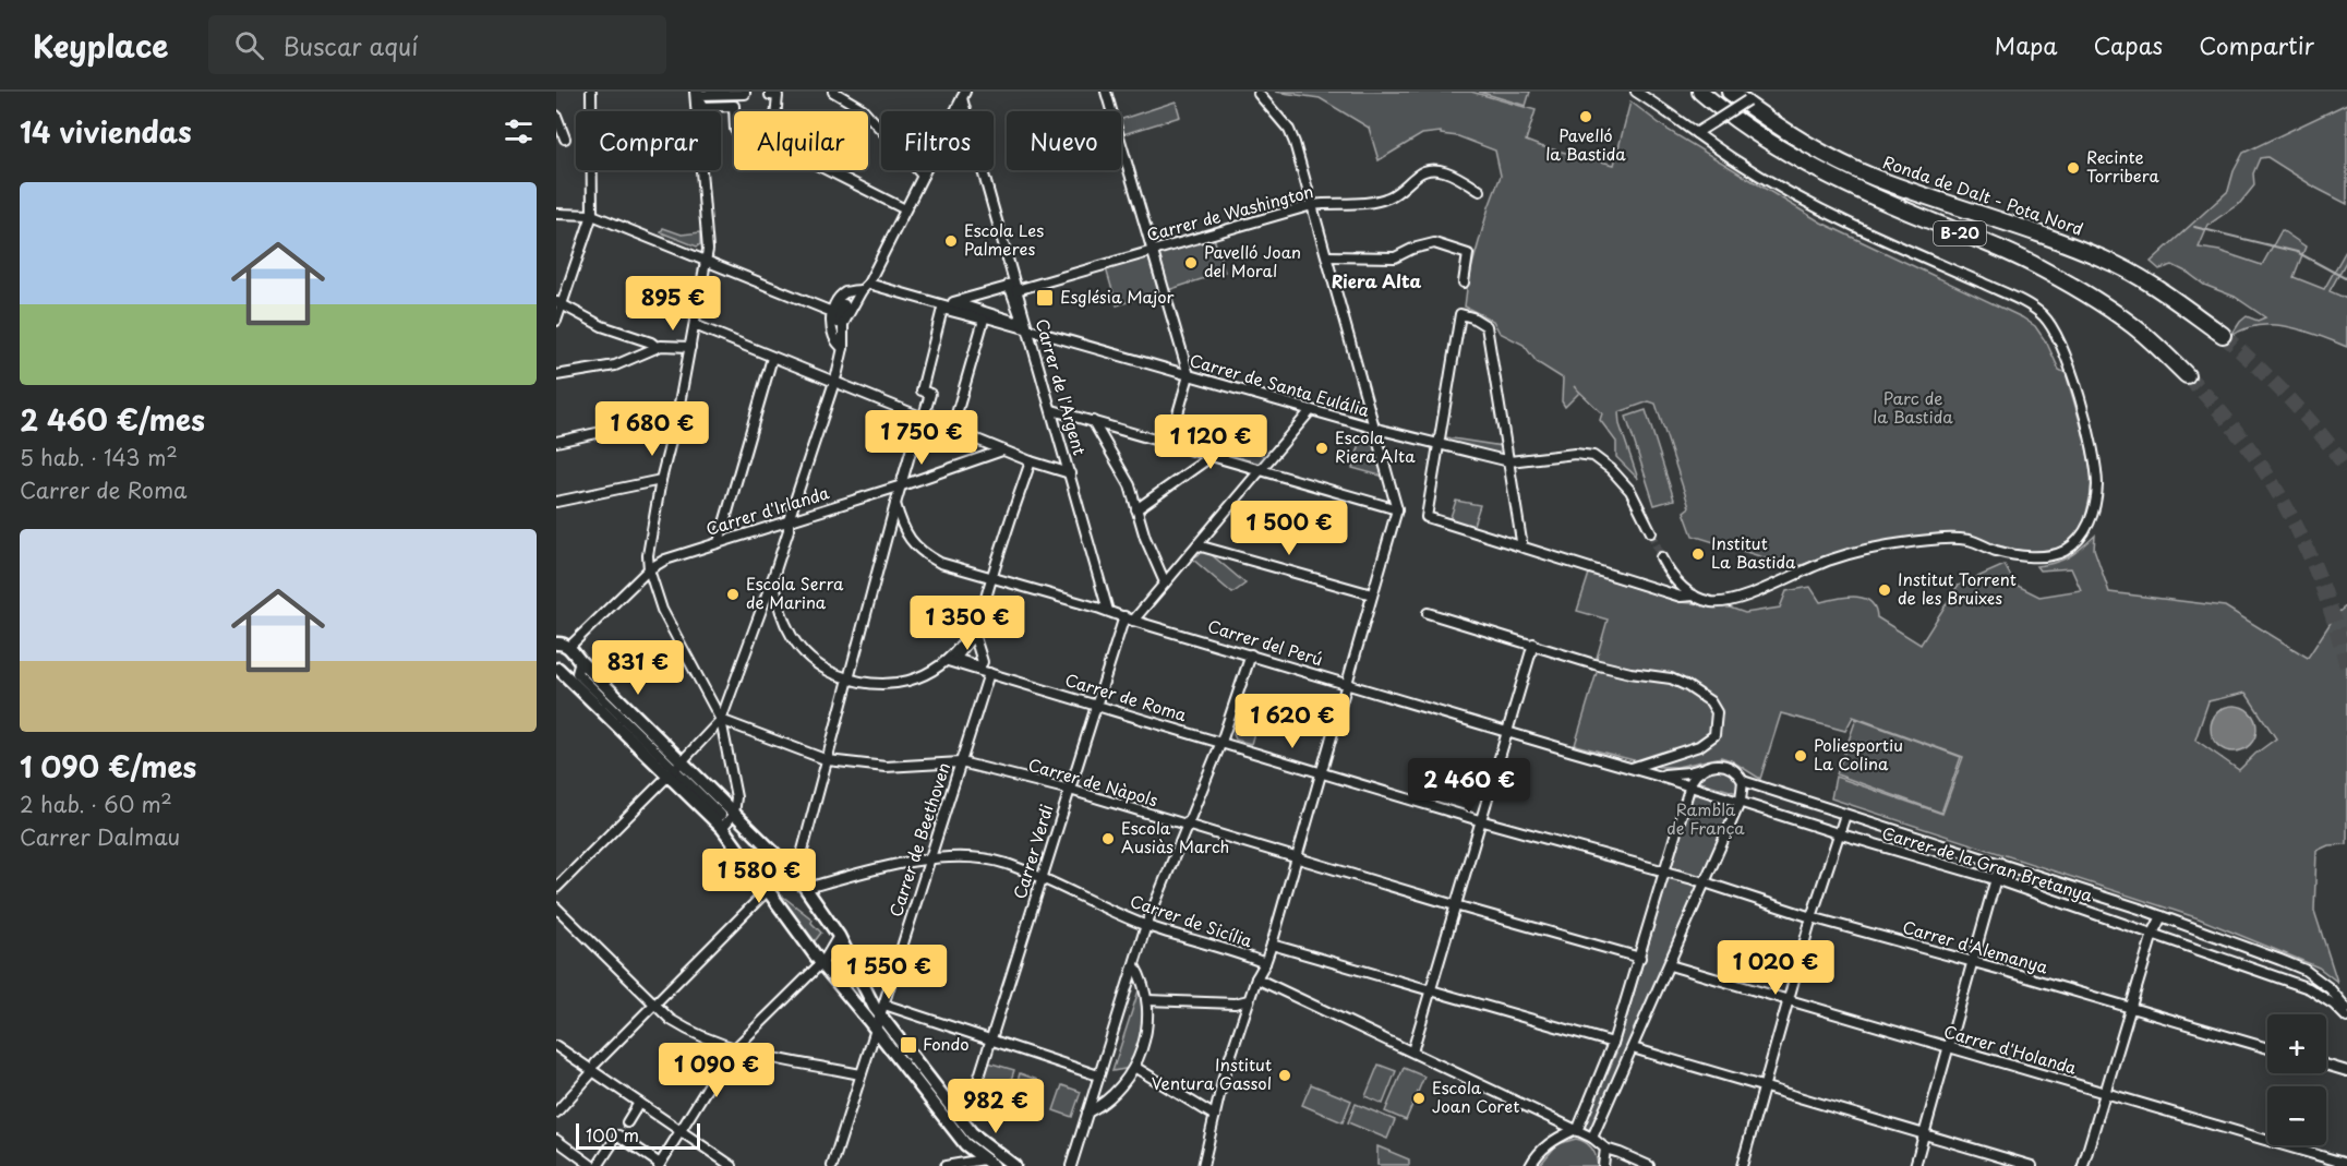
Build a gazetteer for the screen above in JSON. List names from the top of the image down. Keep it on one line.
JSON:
{"streets":{"highway":["Ronda de Dalt - Pota Nord","B-20"],"street":["Carrer de Washington","Carrer de Santa Eulália","Carrer de l'Argent","Carrer d'Irlanda","Carrer del Perú","Carrer de Roma","Carrer de Nàpols","Carrer de Beethoven","Carrer Verdi","Carrer de la Gran Bretanya","Carrer de Sicília","Carrer d'Alemanya","Carrer d'Holanda"]},"crossings":[["Carrer de Washington","Carrer de l'Argent"],["Carrer de Santa Eulália","Carrer de l'Argent"],["Carrer de l'Argent","Carrer del Perú"],["Carrer del Perú","Carrer Verdi"],["Carrer del Perú","Carrer de la Gran Bretanya"],["Carrer de Roma","Carrer de Beethoven"],["Carrer de Roma","Carrer Verdi"],["Carrer de Roma","Carrer d'Alemanya"],["Carrer de Nàpols","Carrer de Beethoven"],["Carrer de Nàpols","Carrer Verdi"],["Carrer de Beethoven","Carrer de Sicília"],["Carrer Verdi","Carrer de Sicília"]],"districts":["Riera Alta"],"parks":["Parc de la Bastida","Rambla de França"],"places":{"other":["Pavelló la Bastida","Recinte Torribera","Escola Les Palmeres","Pavelló Joan del Moral","Escola Riera Alta","Institut La Bastida","Institut Torrent de les Bruixes","Escola Serra de Marina","Poliesportiu La Colina","Escola Ausiàs March","Institut Ventura Gassol","Escola Joan Coret"],"transit":["Església Major","Fondo"]},"scale_bar":"100 m","page":{"header":"Keyplace","search":"Buscar aquí","nav":["Mapa","Capas","Compartir"],"heading":"14 viviendas","chip":["Comprar","Alquilar","Filtros","Nuevo"],"list":[{"name":"2 460 €/mes","note":"5 hab. · 143 m² · Carrer de Roma"},{"name":"1 090 €/mes","note":"2 hab. · 60 m² · Carrer Dalmau"}],"price":["895 €","1 680 €","1 750 €","1 120 €","1 500 €","1 350 €","831 €","1 620 €","2 460 €","1 580 €","1 020 €","1 550 €","1 090 €","982 €"],"map_buttons":["+","−"],"scale":"100 m"}}
